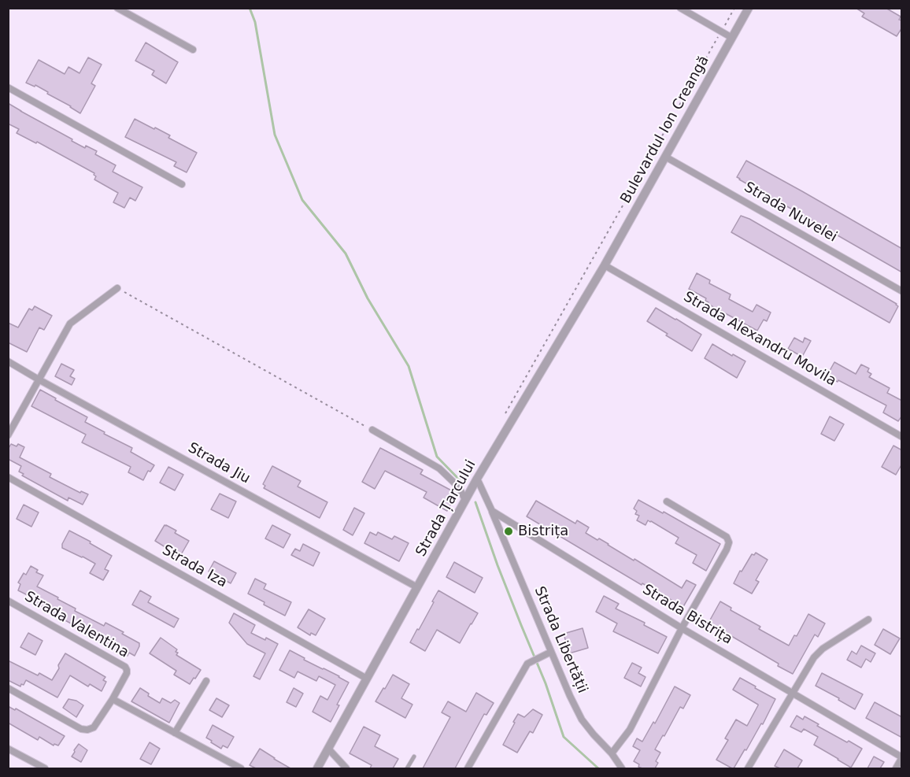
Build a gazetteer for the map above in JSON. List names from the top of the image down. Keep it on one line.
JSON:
{"streets":{"street":["Bulevardul Ion Creangă","Strada Nuvelei","Strada Alexandru Movila","Strada Jiu","Strada Țarcului","Strada Iza","Strada Bistrița","Strada Valentina","Strada Libertății"]},"crossings":[["Bulevardul Ion Creangă","Strada Nuvelei"],["Bulevardul Ion Creangă","Strada Alexandru Movila"],["Bulevardul Ion Creangă","Strada Țarcului"],["Strada Alexandru Movila","Strada Țarcului"],["Strada Jiu","Strada Țarcului"],["Strada Țarcului","Strada Iza"],["Strada Bistrița","Strada Libertății"]],"places":["Bistrița"]}
